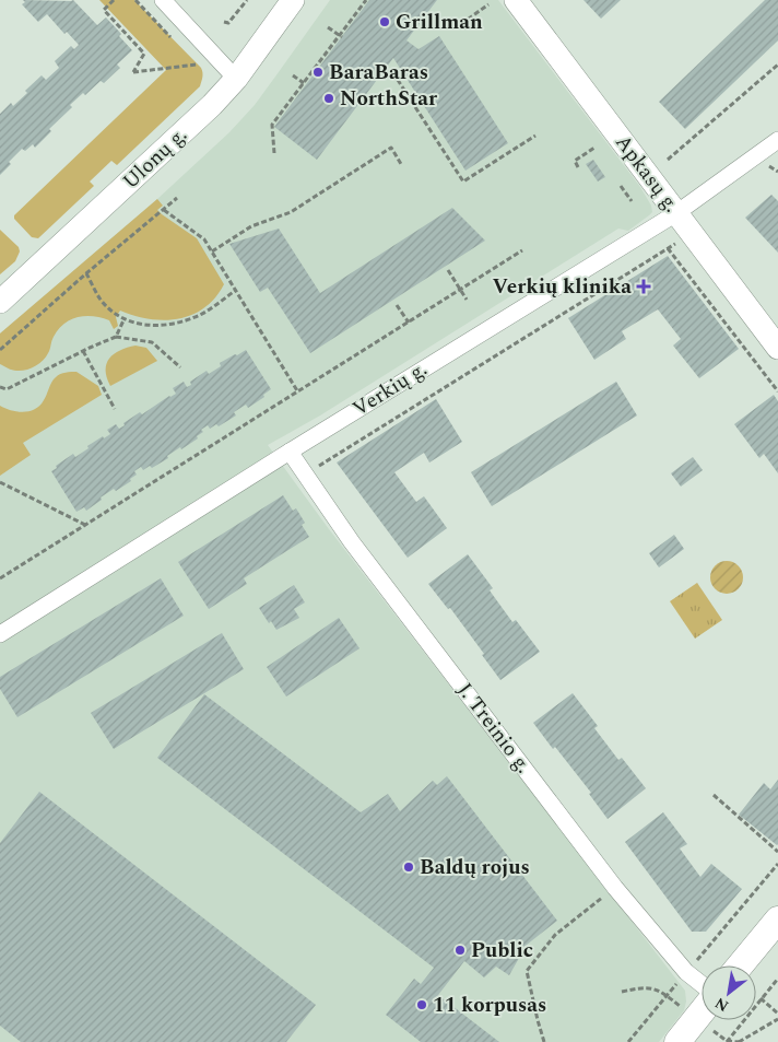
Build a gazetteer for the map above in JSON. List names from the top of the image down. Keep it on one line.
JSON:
{"streets":{"main road":["Ulonų g.","Apkasų g."],"street":["Verkių g.","J. Treinio g."]},"crossings":[["Apkasų g.","Verkių g."],["Verkių g.","J. Treinio g."]],"places":{"other":["Grillman","BaraBaras","NorthStar","Baldų rojus","Public","11 korpusas"],"health":["Verkių klinika"]},"north":"bottom left"}
